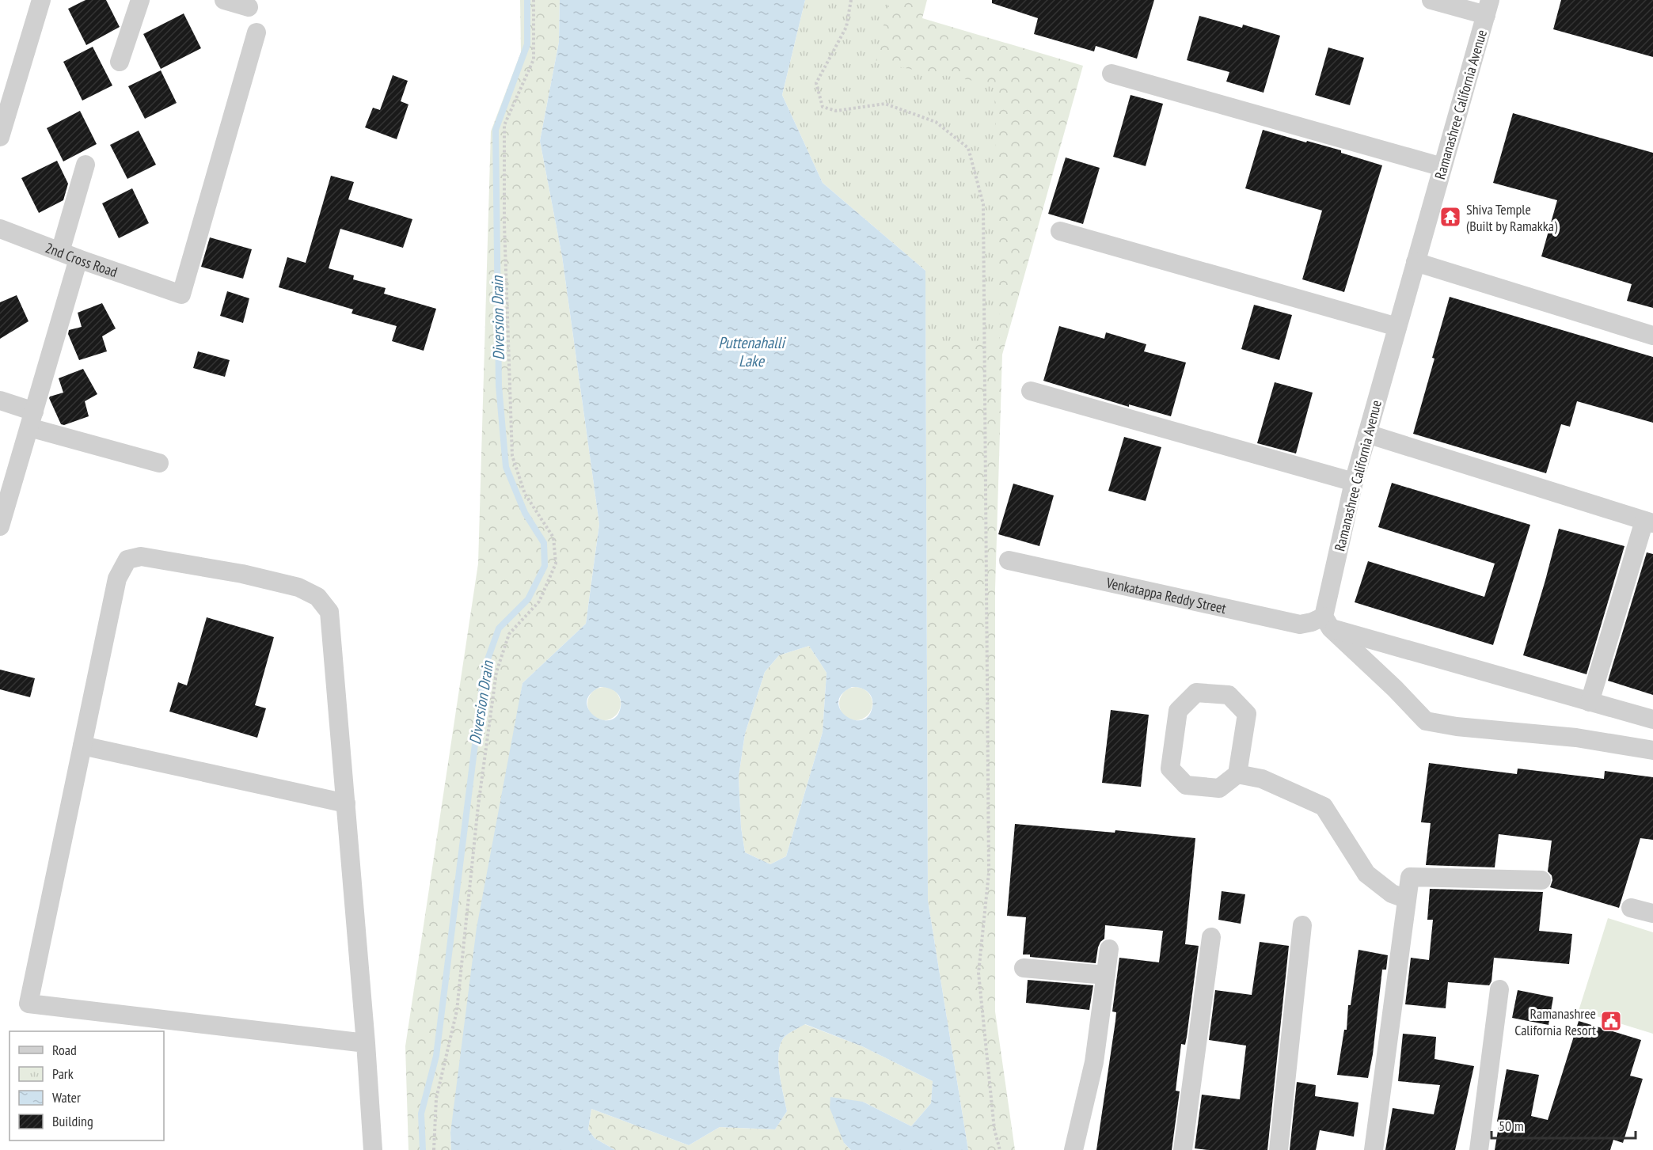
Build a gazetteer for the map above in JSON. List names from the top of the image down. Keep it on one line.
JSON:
{"streets":{"street":["Ramanashree California Avenue","2nd Cross Road","Venkatappa Reddy Street"]},"crossings":[["Ramanashree California Avenue","Venkatappa Reddy Street"]],"water":["Diversion Drain","Puttenahalli Lake"],"places":{"temple":["Shiva Temple (Built by Ramakka)"],"public building":["Ramanashree California Resort"]},"legend":["Road","Park","Water","Building"],"scale_bar":"50 m"}
